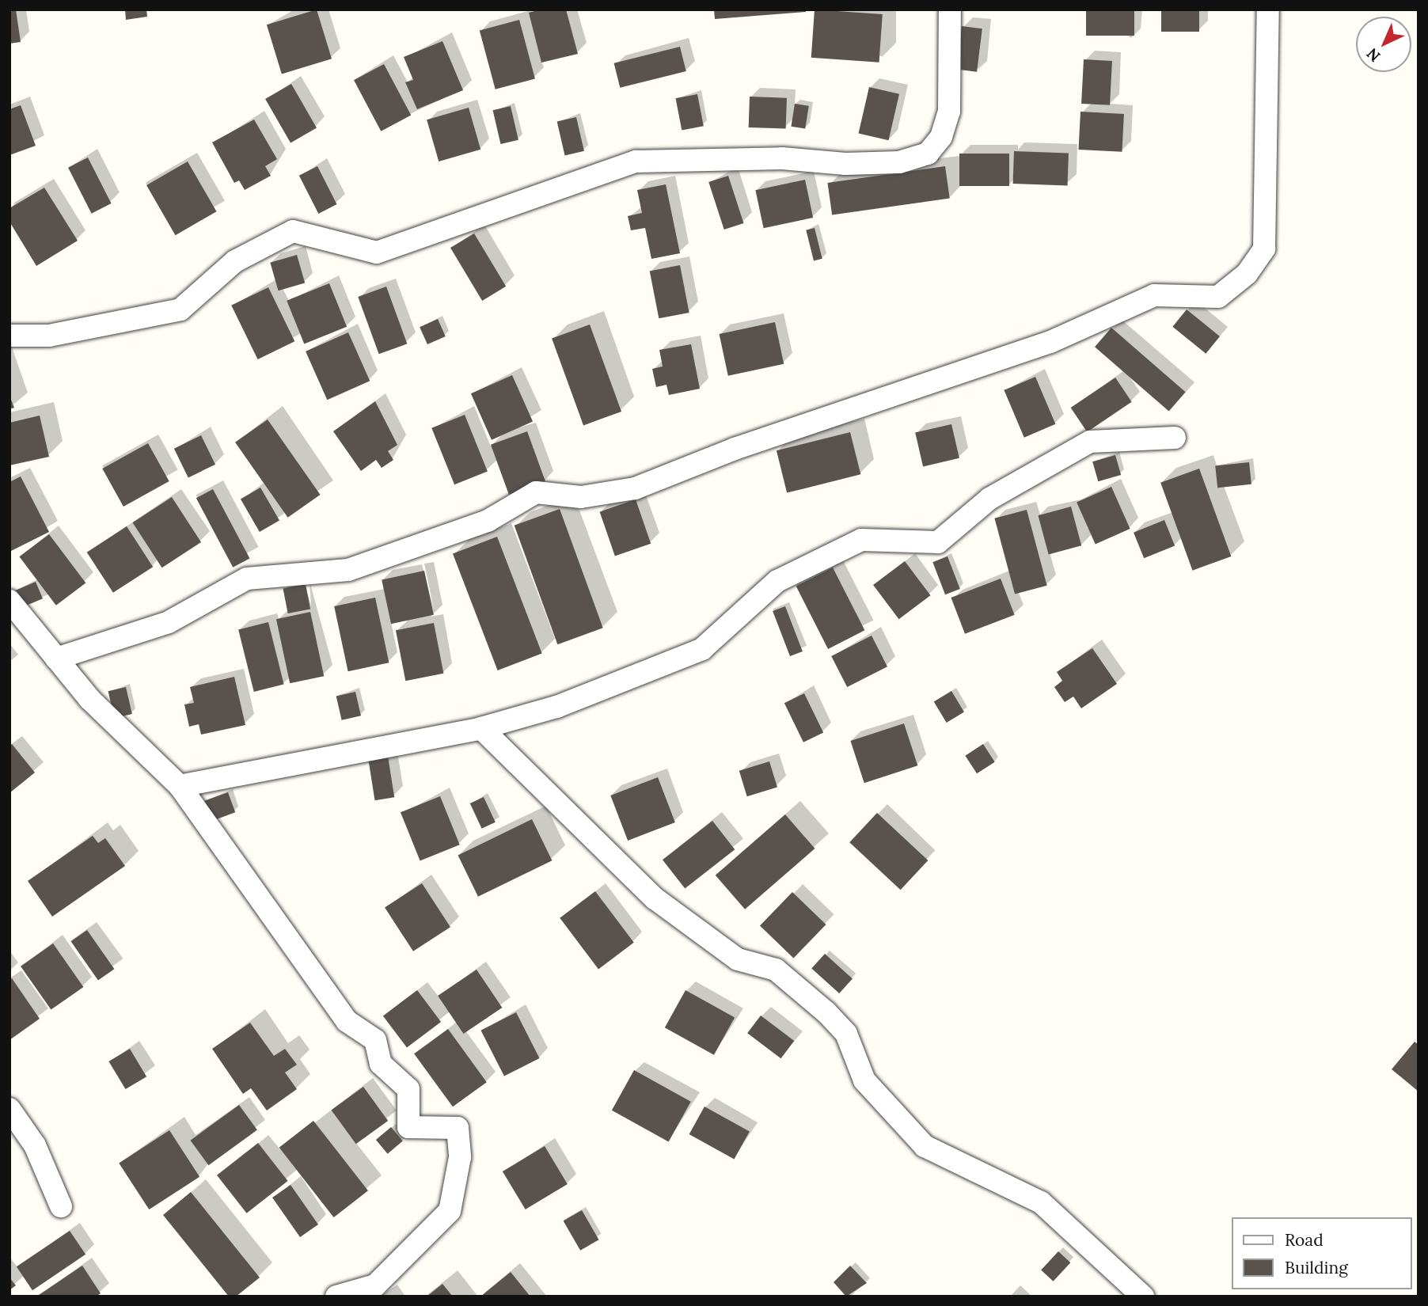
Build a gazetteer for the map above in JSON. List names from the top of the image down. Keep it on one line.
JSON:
{"legend":["Road","Building"],"north":"bottom left"}
